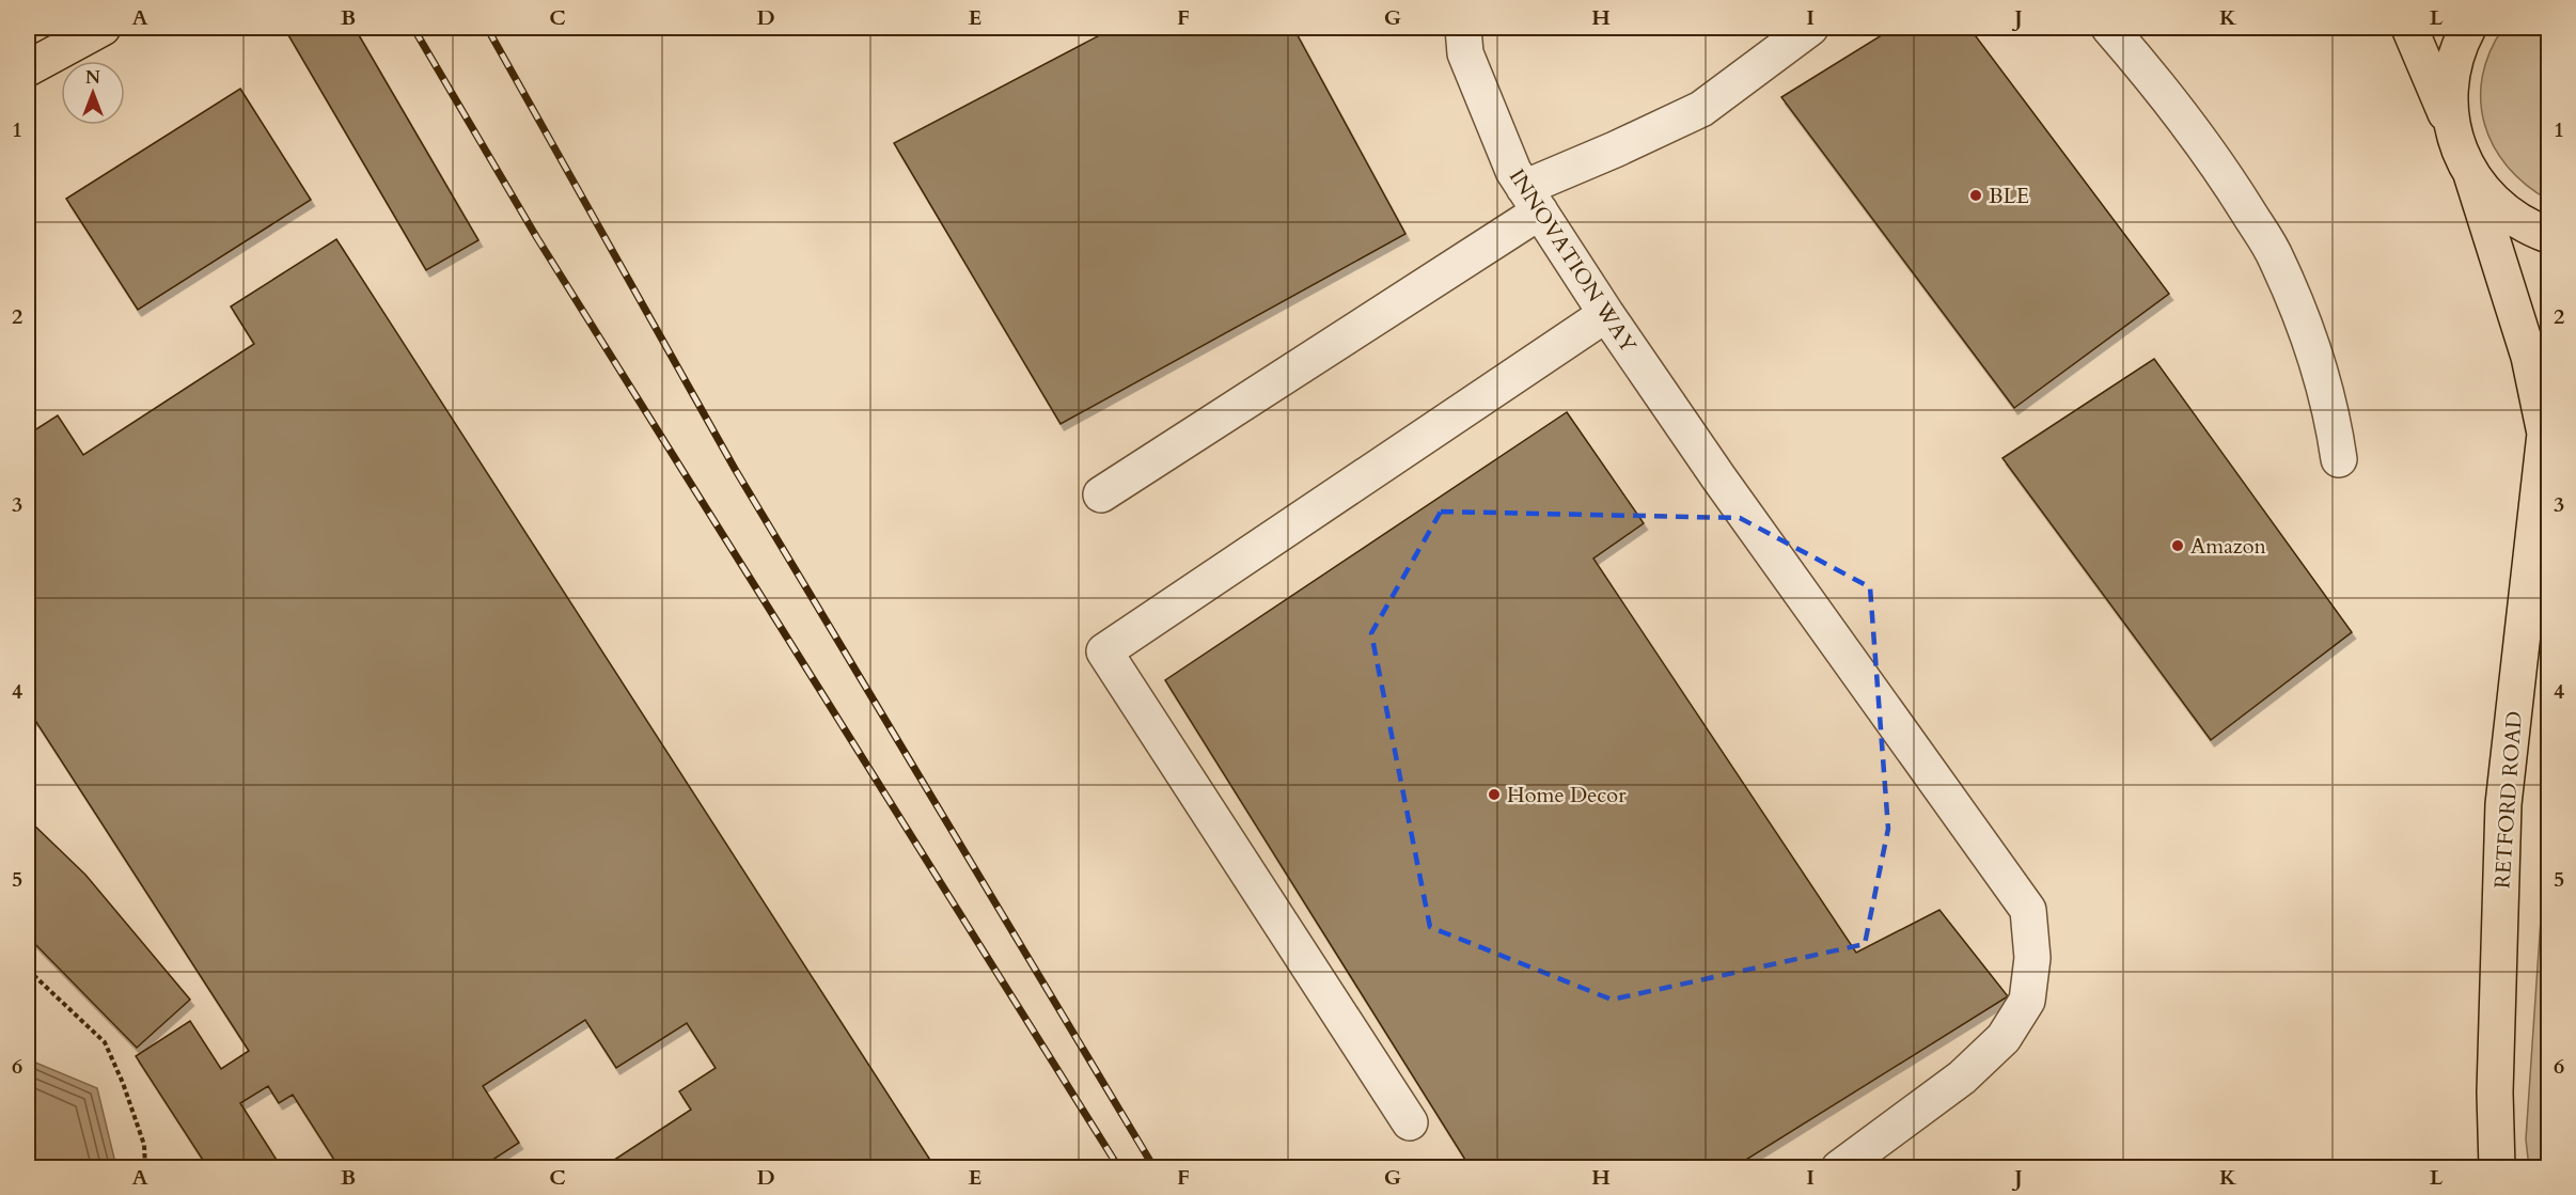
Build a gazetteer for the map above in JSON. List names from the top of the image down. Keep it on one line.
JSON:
{"streets":{"main road":["RETFORD ROAD"],"street":["INNOVATION WAY"]},"places":["BLE","Amazon","Home Decor"],"north":"top","grid":{"columns":["A","B","C","D","E","F","G","H","I","J","K","L"],"rows":["1","2","3","4","5","6"]}}
